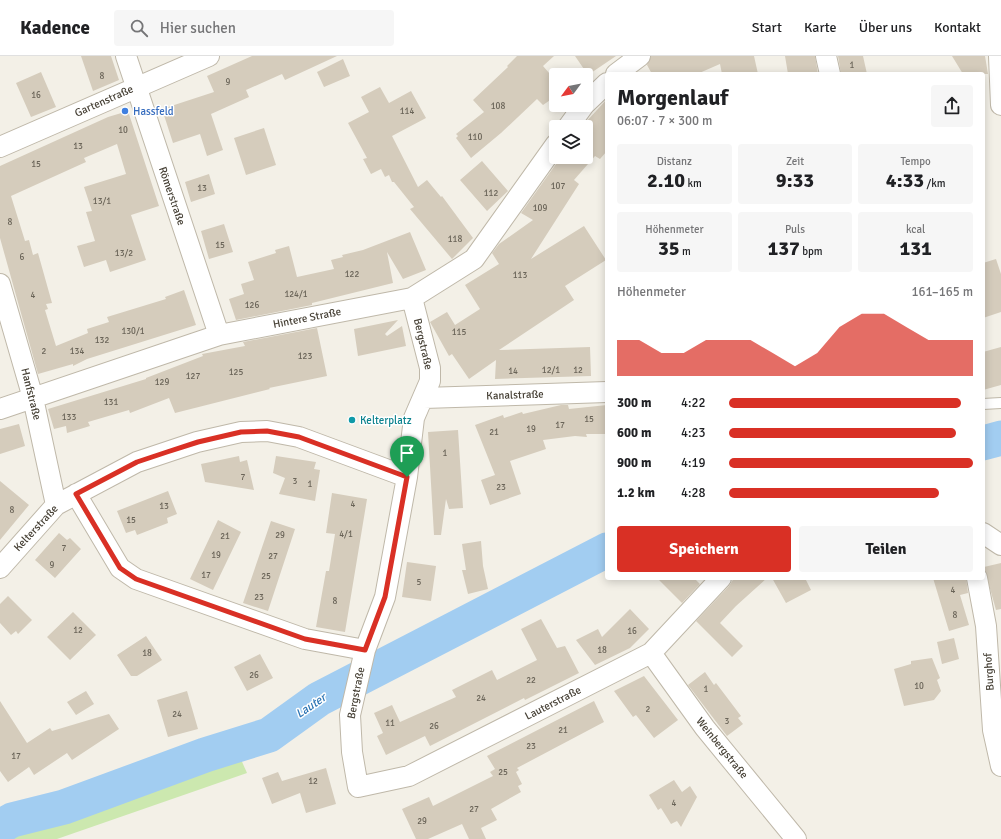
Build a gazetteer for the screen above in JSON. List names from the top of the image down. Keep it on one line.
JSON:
{"streets":{"street":["Gartenstraße","Römerstraße","Hintere Straße","Bergstraße","Hanfstraße","Kanalstraße","Kelterstraße","Burghof","Lauterstraße","Weinbergstraße"]},"crossings":[["Gartenstraße","Römerstraße"],["Römerstraße","Hintere Straße"],["Hintere Straße","Bergstraße"],["Hintere Straße","Hanfstraße"],["Bergstraße","Kanalstraße"],["Bergstraße","Kelterstraße"],["Bergstraße","Lauterstraße"],["Hanfstraße","Kelterstraße"],["Lauterstraße","Weinbergstraße"]],"water":["Lauter"],"places":["Hassfeld","Kelterplatz"],"house_numbers":["1","8","9","16","108","114","10","110","13","15","107","13","112","13/1","109","8","118","15","13/2","6","122","113","124/1","4","126","130/1","115","132","2","134","123","12/1","12","14","125","127","129","131","133","15","17","19","21","1","7","3","1","23","4","13","8","15","4/1","29","21","7","19","27","9","17","25","5","4","23","8","8","12","16","18","18","26","22","10","1","24","2","24","3","11","26","21","23","17","25","12","4","27","29"],"north":"bottom left","page":{"header":"Kadence","search":"Hier suchen","nav":["Start","Karte","Über uns","Kontakt"],"heading":["Morgenlauf","06:07 · 7 × 300 m"],"stats":[["Distanz","2.10 km"],["Zeit","9:33"],["Tempo","4:33 /km"],["Höhenmeter","35 m"],["Puls","137 bpm"],["kcal","131"]],"chart":["Höhenmeter","161–165 m"],"list":[{"name":"300 m","note":"4:22"},{"name":"600 m","note":"4:23"},{"name":"900 m","note":"4:19"},{"name":"1.2 km","note":"4:28"}],"buttons":["Speichern","Teilen"]}}
